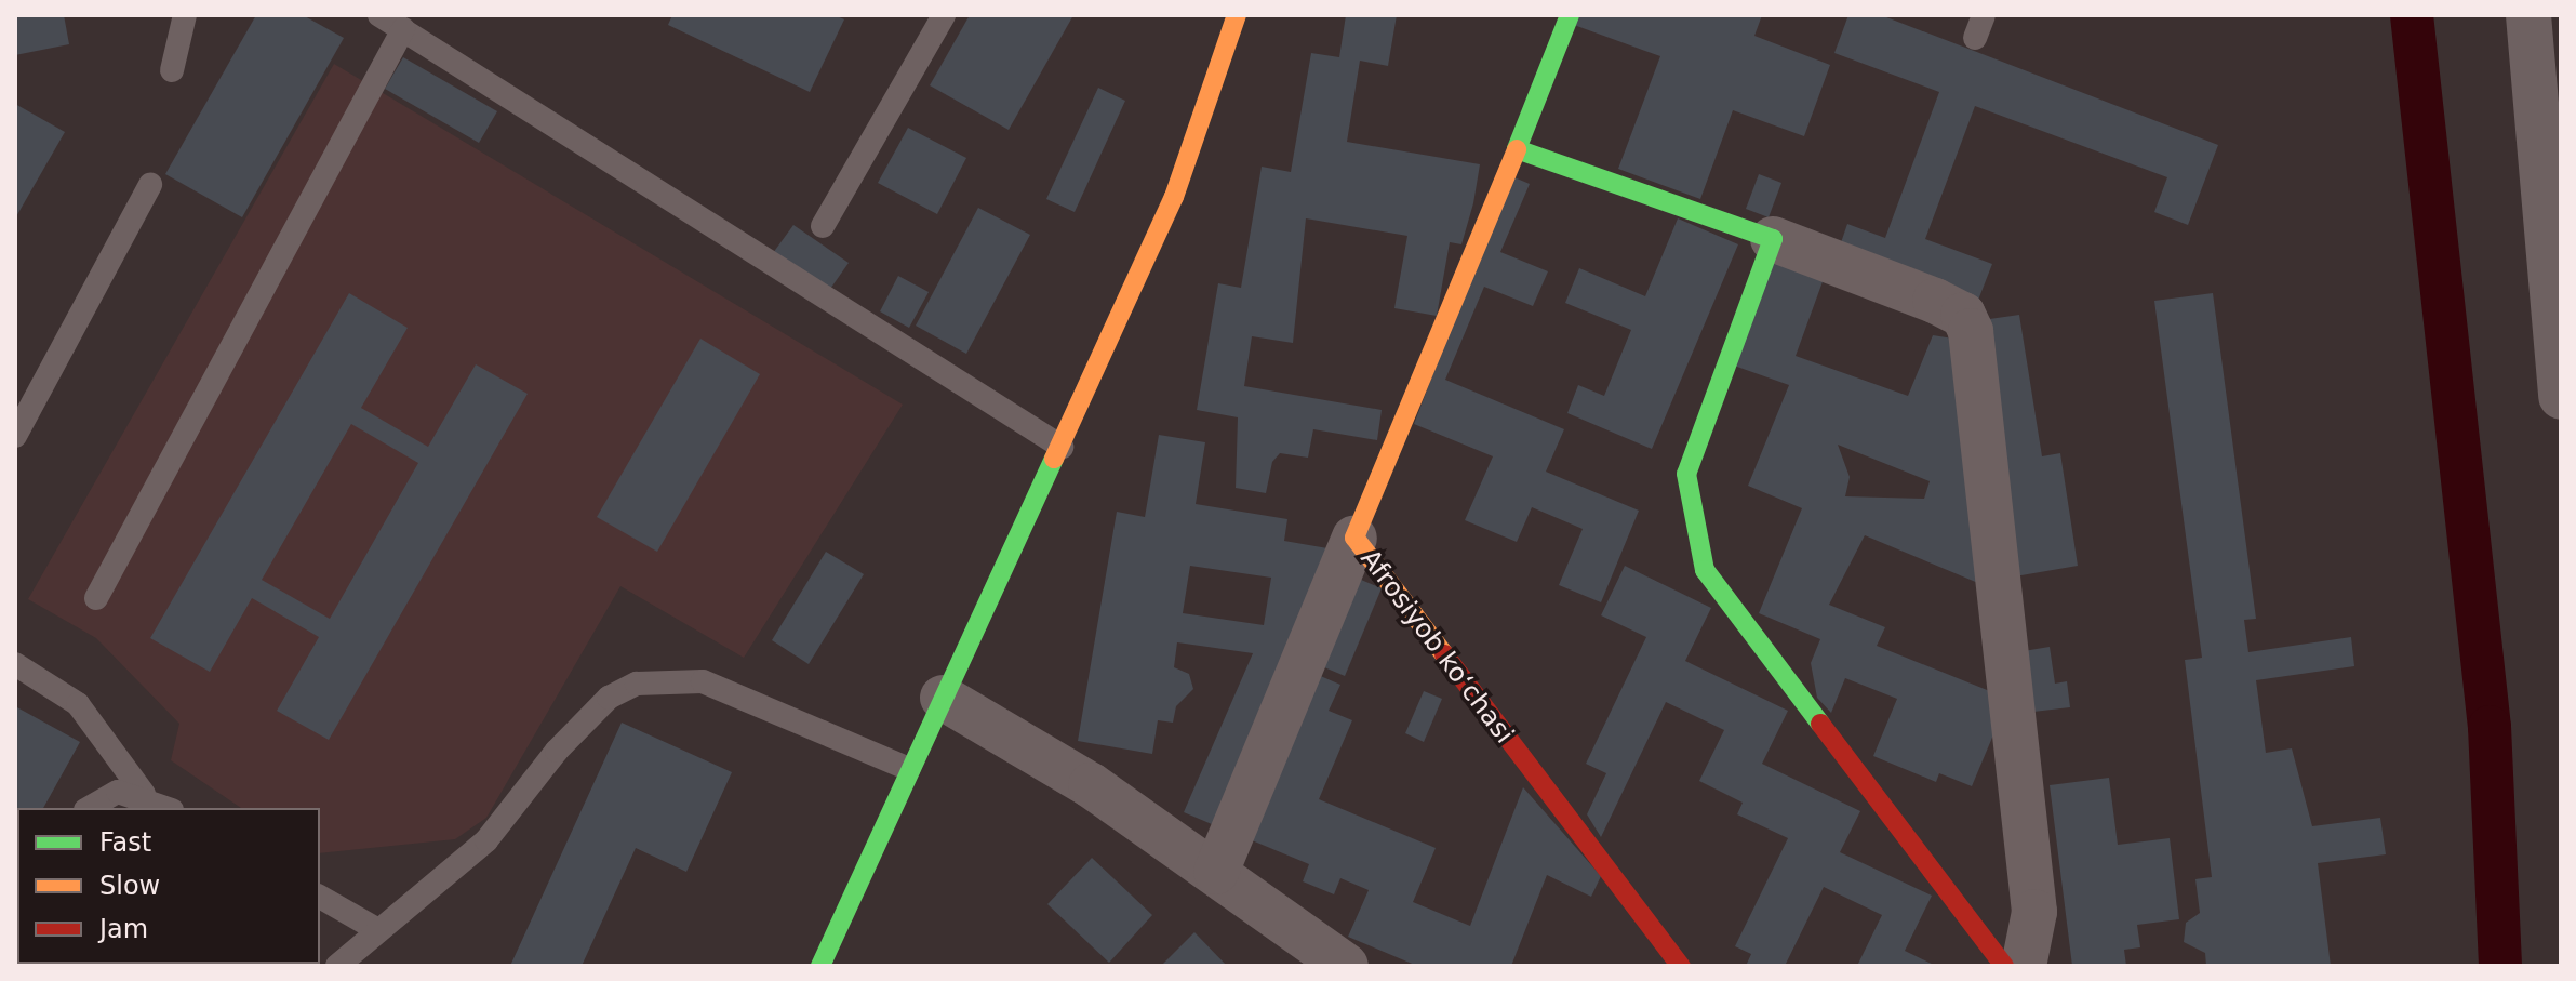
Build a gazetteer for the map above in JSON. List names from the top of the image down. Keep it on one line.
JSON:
{"streets":{"street":["Afrosiyob koʻchasi"]},"legend":["Fast","Slow","Jam"]}
